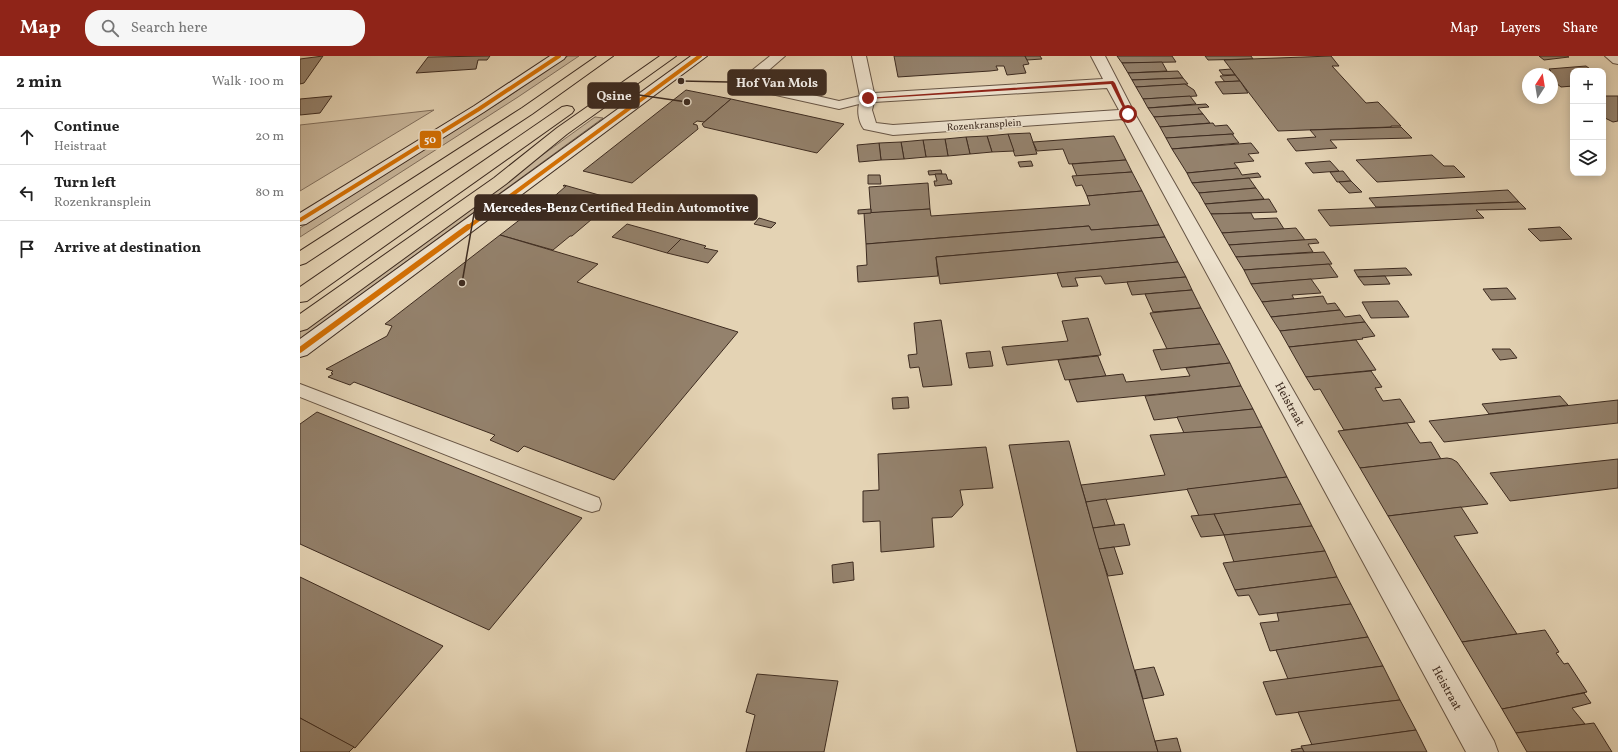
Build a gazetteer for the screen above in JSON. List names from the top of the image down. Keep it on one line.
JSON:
{"streets":{"street":["Rozenkransplein","Heistraat"]},"crossings":[["Rozenkransplein","Heistraat"]],"places":["Hof Van Mols","Qsine","Mercedes-Benz Certified Hedin Automotive"],"lines":["transit line 50"],"north":"top","page":{"header":"Map","search":"Search here","nav":["Map","Layers","Share"],"heading":["2 min","Walk · 100 m"],"map_buttons":["+","−"],"list":[["Continue","Heistraat","20 m"],["Turn left","Rozenkransplein","80 m"],"Arrive at destination"]}}
